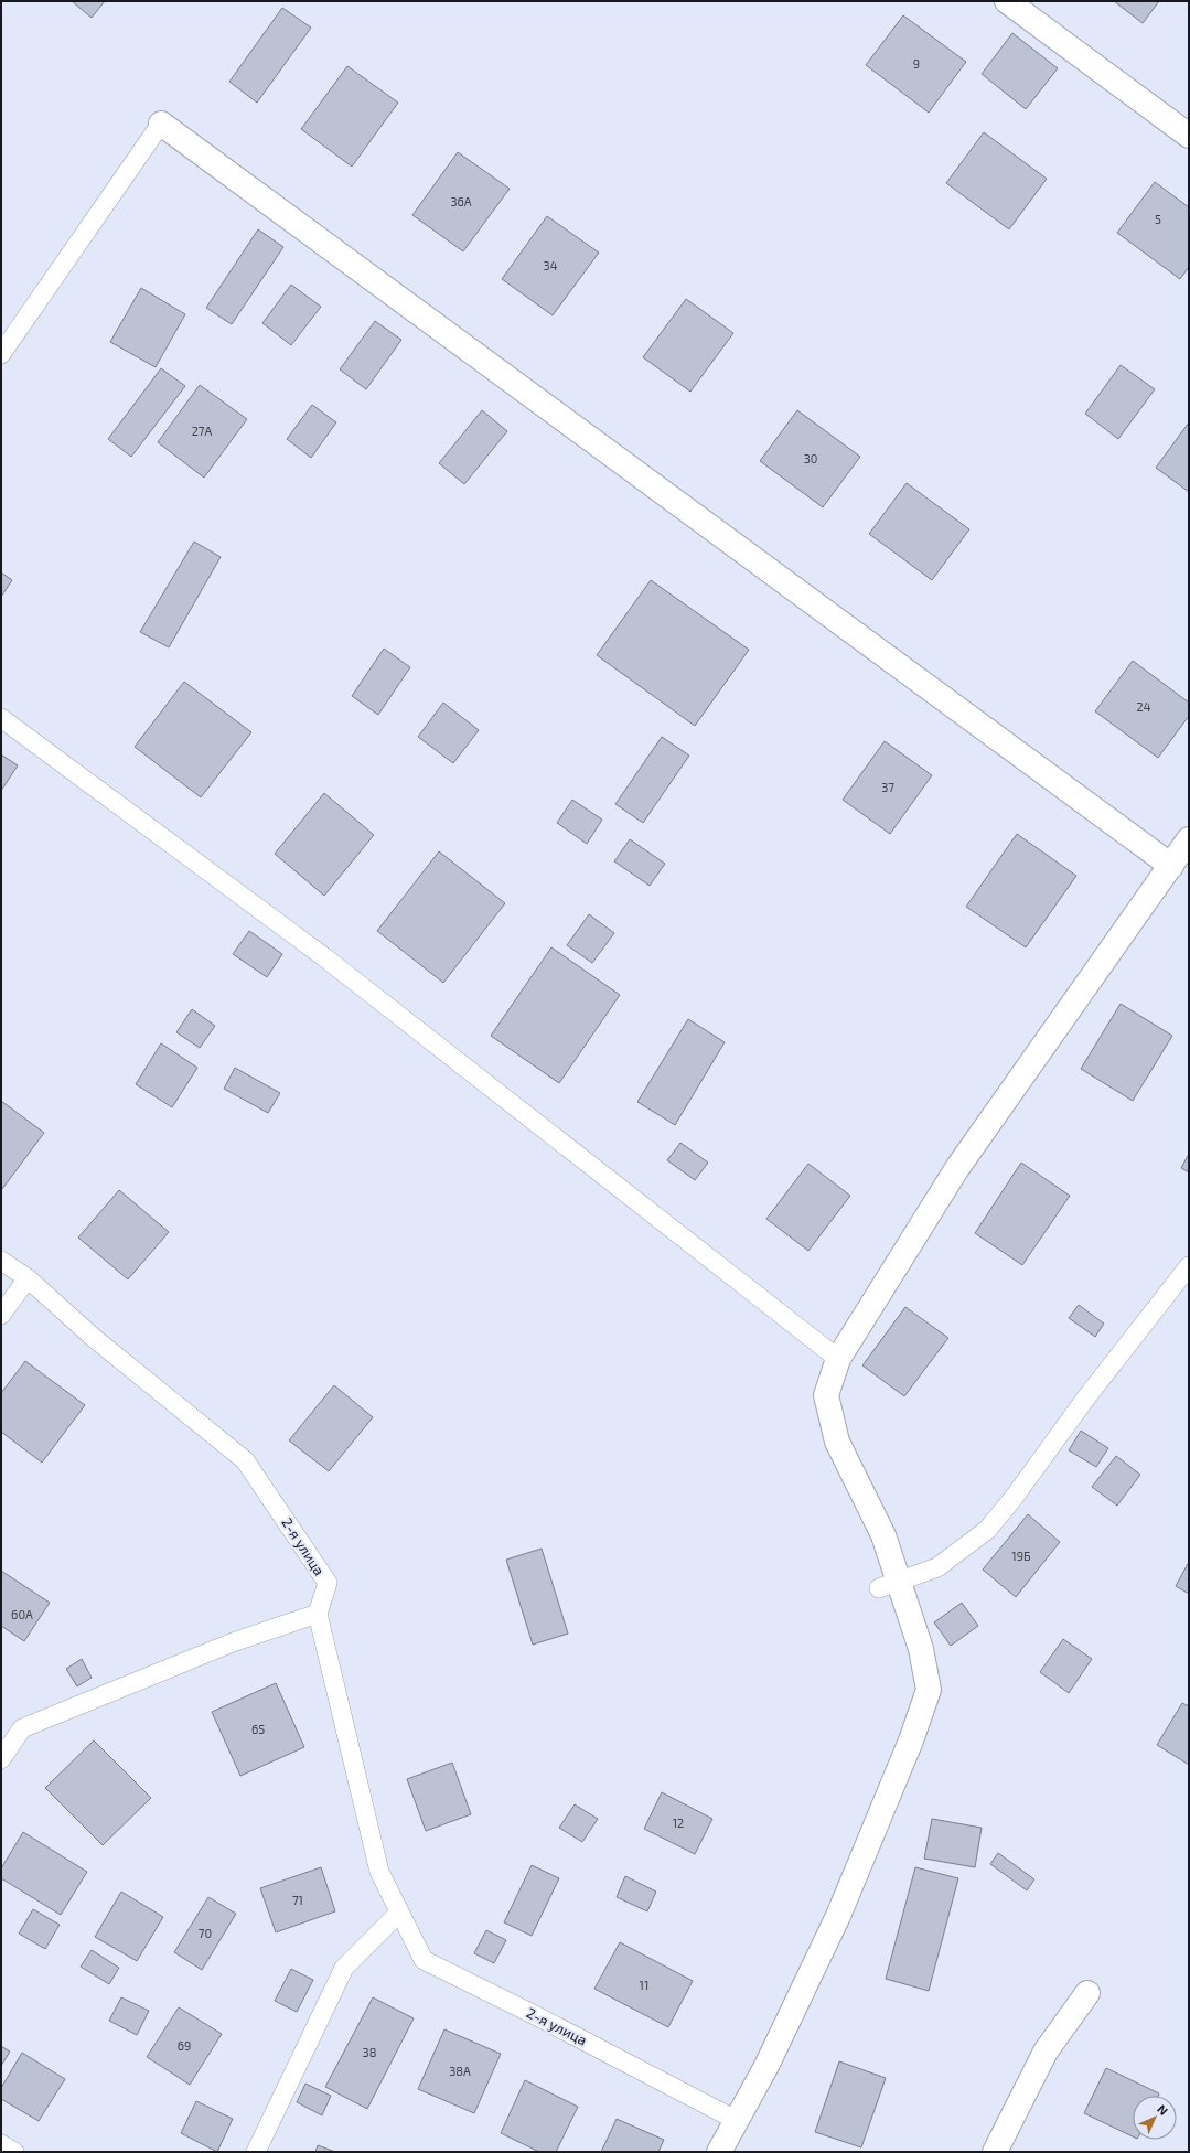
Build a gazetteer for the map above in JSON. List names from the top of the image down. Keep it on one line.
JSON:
{"streets":{"lane":["2-я улица"]},"house_numbers":["9","36А","5","34","27А","30","24","37","19Б","60А","65","12","71","70","11","69","38","38А"],"north":"top right"}
